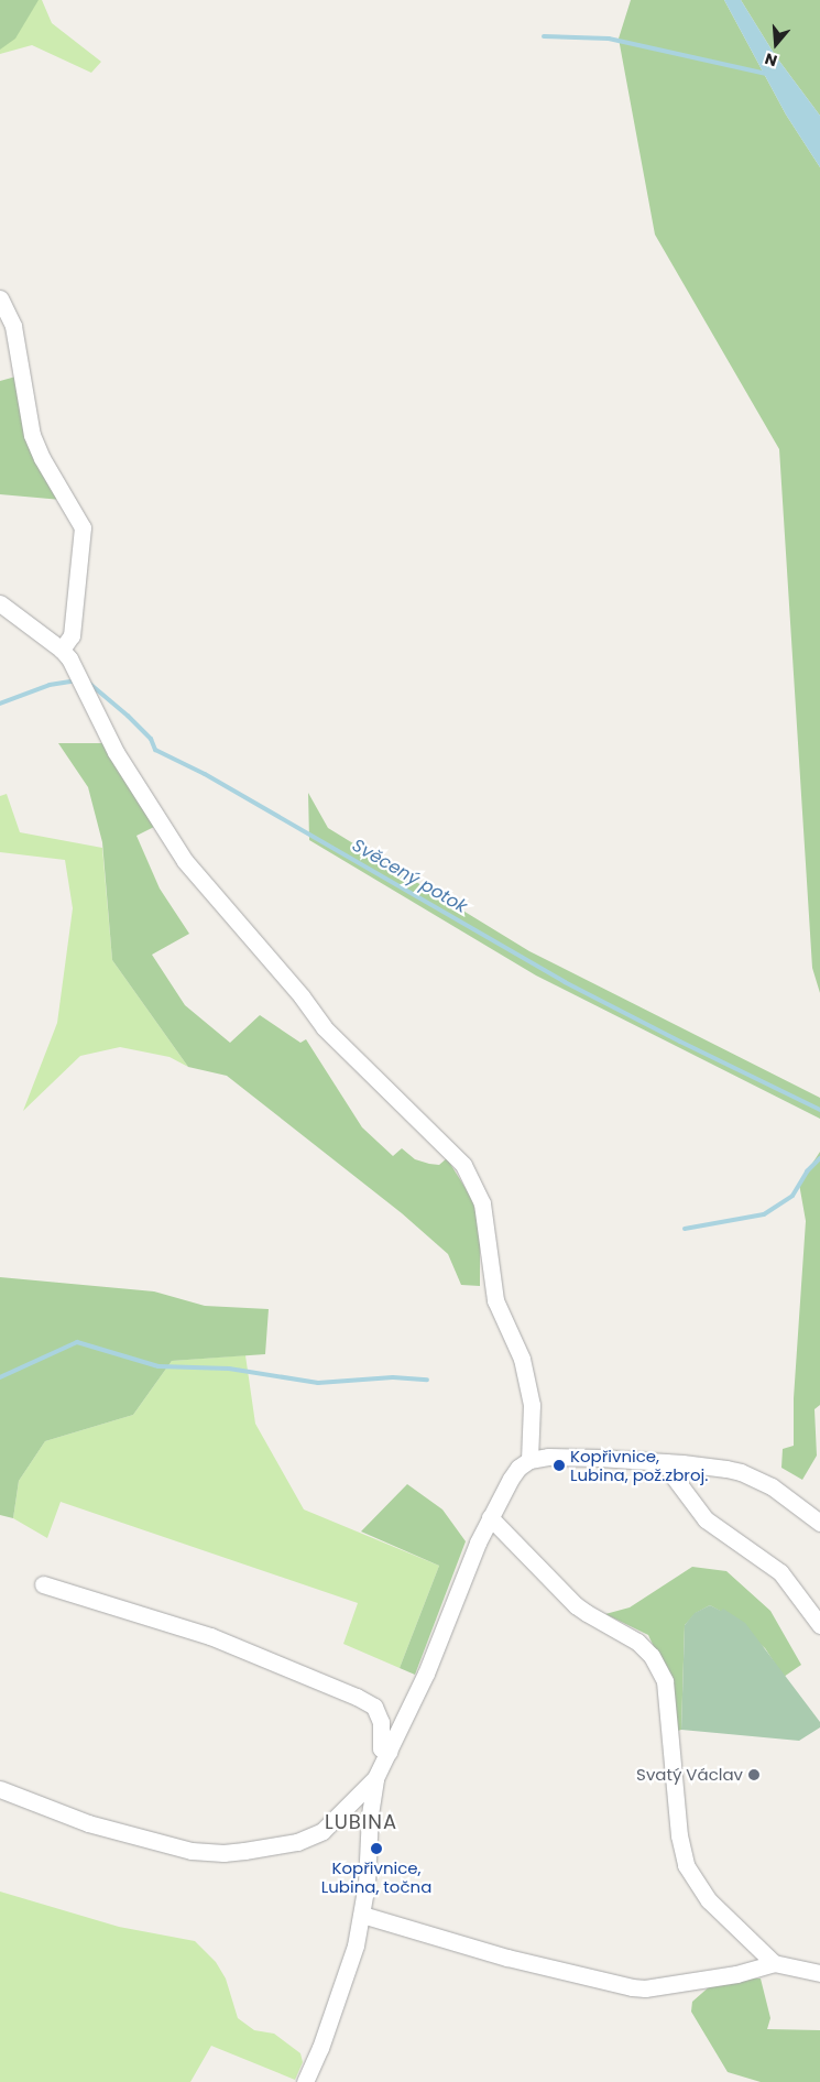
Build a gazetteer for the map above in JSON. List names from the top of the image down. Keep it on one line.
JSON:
{"districts":["LUBINA"],"water":["Svěcený potok"],"places":["Kopřivnice, Lubina, pož.zbroj.","Svatý Václav","Kopřivnice, Lubina, točna"],"north":"bottom"}
